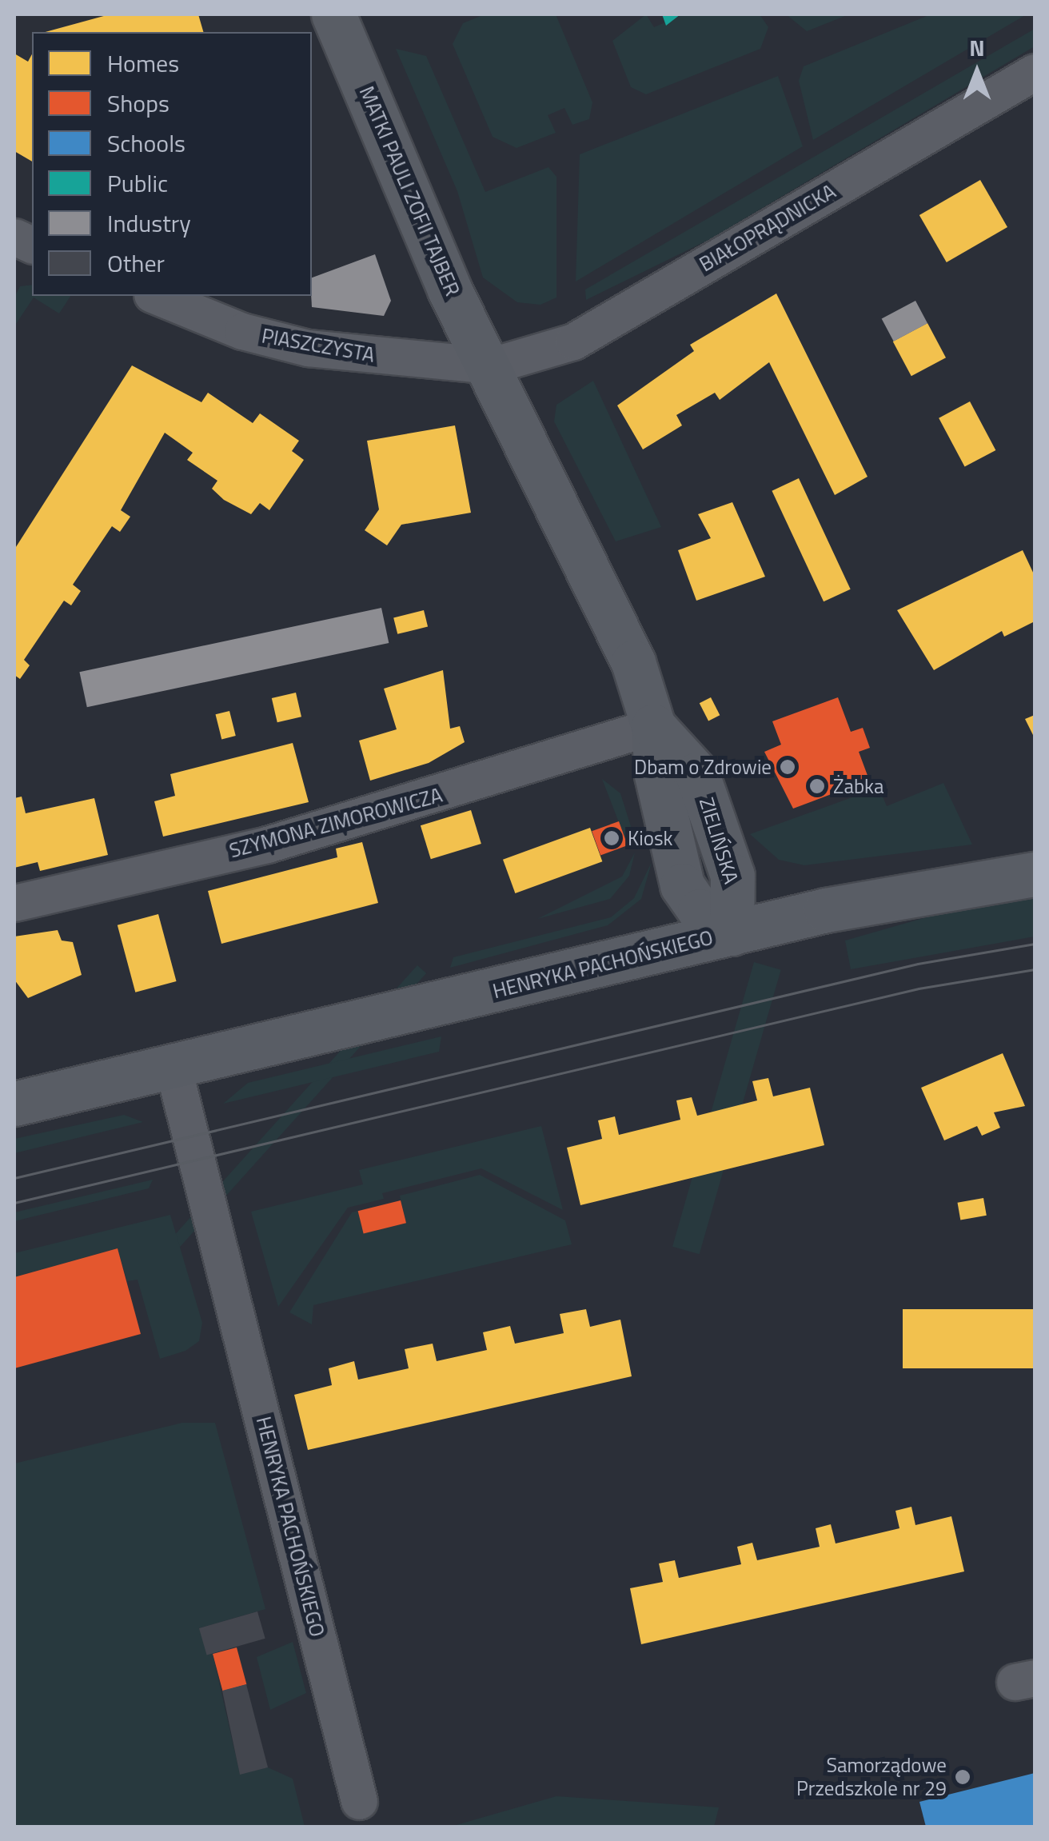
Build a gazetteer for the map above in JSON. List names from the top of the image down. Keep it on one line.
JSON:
{"streets":{"street":["MATKI PAULI ZOFII TAJBER","BIAŁOPRĄDNICKA","PIASZCZYSTA","SZYMONA ZIMOROWICZA","HENRYKA PACHOŃSKIEGO"]},"crossings":[["MATKI PAULI ZOFII TAJBER","BIAŁOPRĄDNICKA"],["MATKI PAULI ZOFII TAJBER","PIASZCZYSTA"],["BIAŁOPRĄDNICKA","PIASZCZYSTA"]],"places":["Dbam o Zdrowie","Żabka","Kiosk","Samorządowe Przedszkole nr 29"],"legend":["Homes","Shops","Schools","Public","Industry","Other"],"north":"top"}
